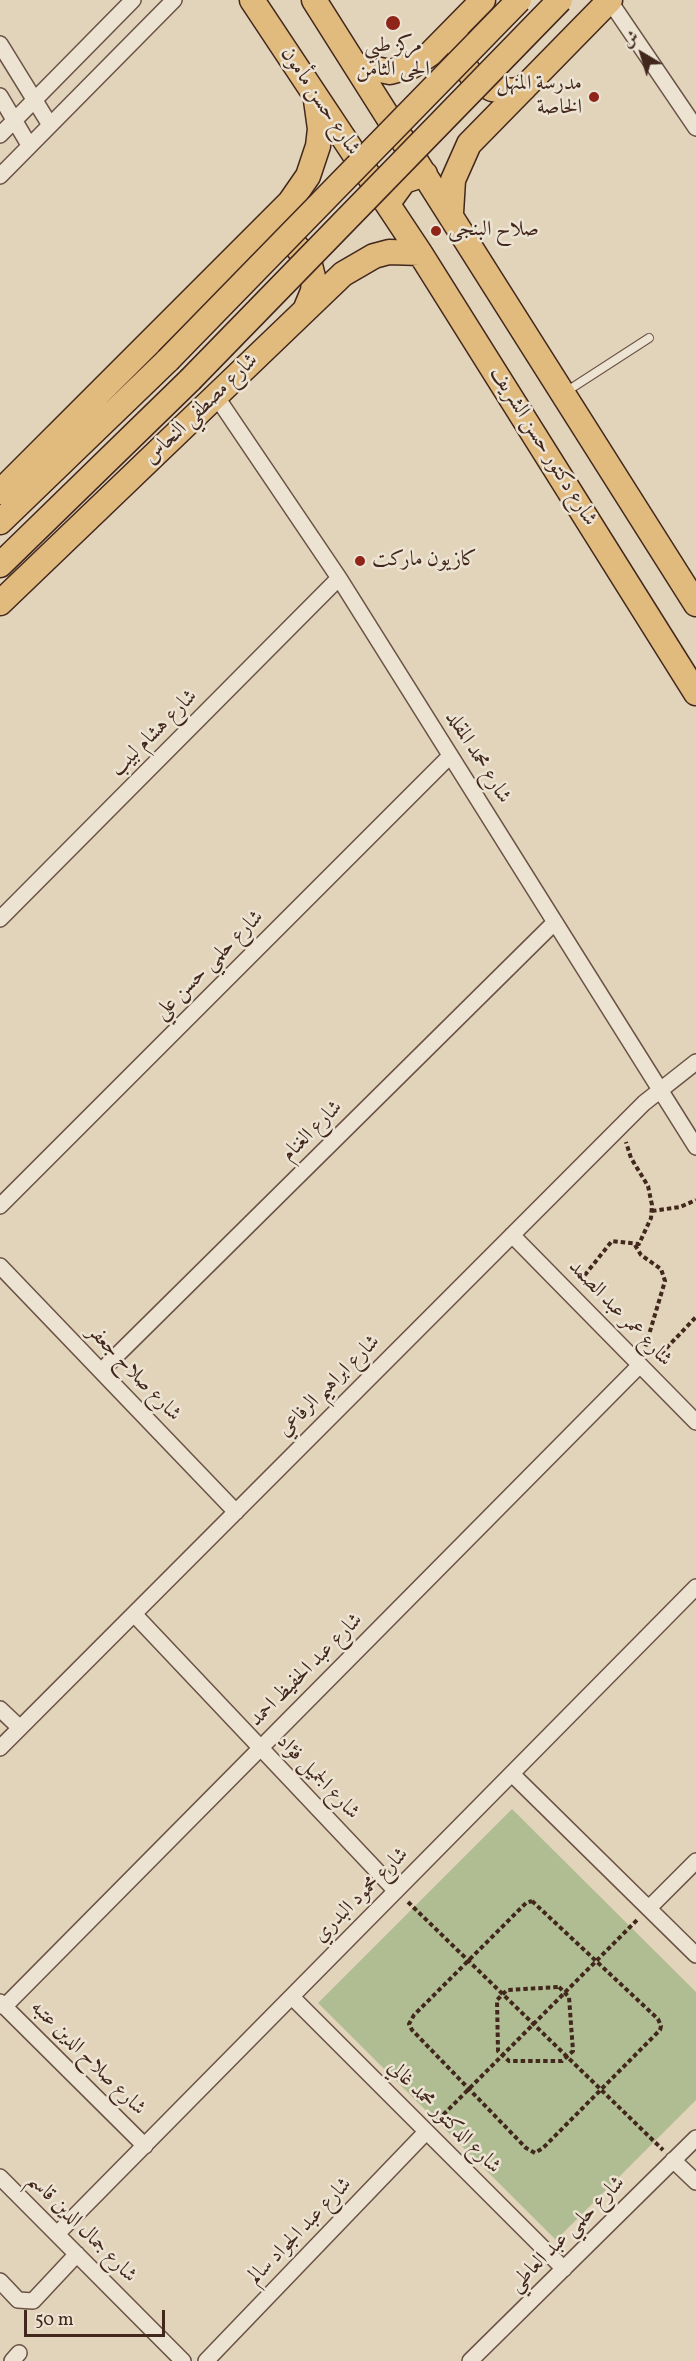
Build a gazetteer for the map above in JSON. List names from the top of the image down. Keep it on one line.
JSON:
{"streets":{"main road":["شارع حسن مأمون","شارع مصطفي النحاس","شارع دكتور حسن الشريف"],"street":["شارع هشام لبيب","شارع محمد المقلد","شارع حلمي حسن علي","شارع الغنام","شارع عمر عبد الصمد","شارع صلاح جعفر","شارع ابراهيم الرفاعي","شارع عبد الحفيظ احمد","شارع الجميل فؤاد","شارع محمود البدري","شارع صلاح الدين عتبه","شارع الدكتور محمد غالي","شارع جمال الدين قاسم","شارع عبد الجواد سالم","شارع حلمي عبد العاطي"]},"crossings":[["شارع حسن مأمون","شارع دكتور حسن الشريف"],["شارع مصطفي النحاس","شارع دكتور حسن الشريف"],["شارع مصطفي النحاس","شارع محمد المقلد"],["شارع هشام لبيب","شارع محمد المقلد"],["شارع محمد المقلد","شارع حلمي حسن علي"],["شارع محمد المقلد","شارع الغنام"],["شارع محمد المقلد","شارع ابراهيم الرفاعي"],["شارع الغنام","شارع صلاح جعفر"],["شارع عمر عبد الصمد","شارع ابراهيم الرفاعي"],["شارع عمر عبد الصمد","شارع عبد الحفيظ احمد"],["شارع صلاح جعفر","شارع ابراهيم الرفاعي"],["شارع ابراهيم الرفاعي","شارع الجميل فؤاد"],["شارع عبد الحفيظ احمد","شارع الجميل فؤاد"],["شارع عبد الحفيظ احمد","شارع صلاح الدين عتبه"],["شارع الجميل فؤاد","شارع محمود البدري"],["شارع محمود البدري","شارع صلاح الدين عتبه"],["شارع محمود البدري","شارع الدكتور محمد غالي"],["شارع محمود البدري","شارع جمال الدين قاسم"],["شارع الدكتور محمد غالي","شارع عبد الجواد سالم"],["شارع الدكتور محمد غالي","شارع حلمي عبد العاطي"]],"places":["مركز طبي الحى الثامن","مدرسة المنهل الخاصة","صلاح البنجى","كازيون ماركت"],"scale_bar":"50 m","north":"top left"}
